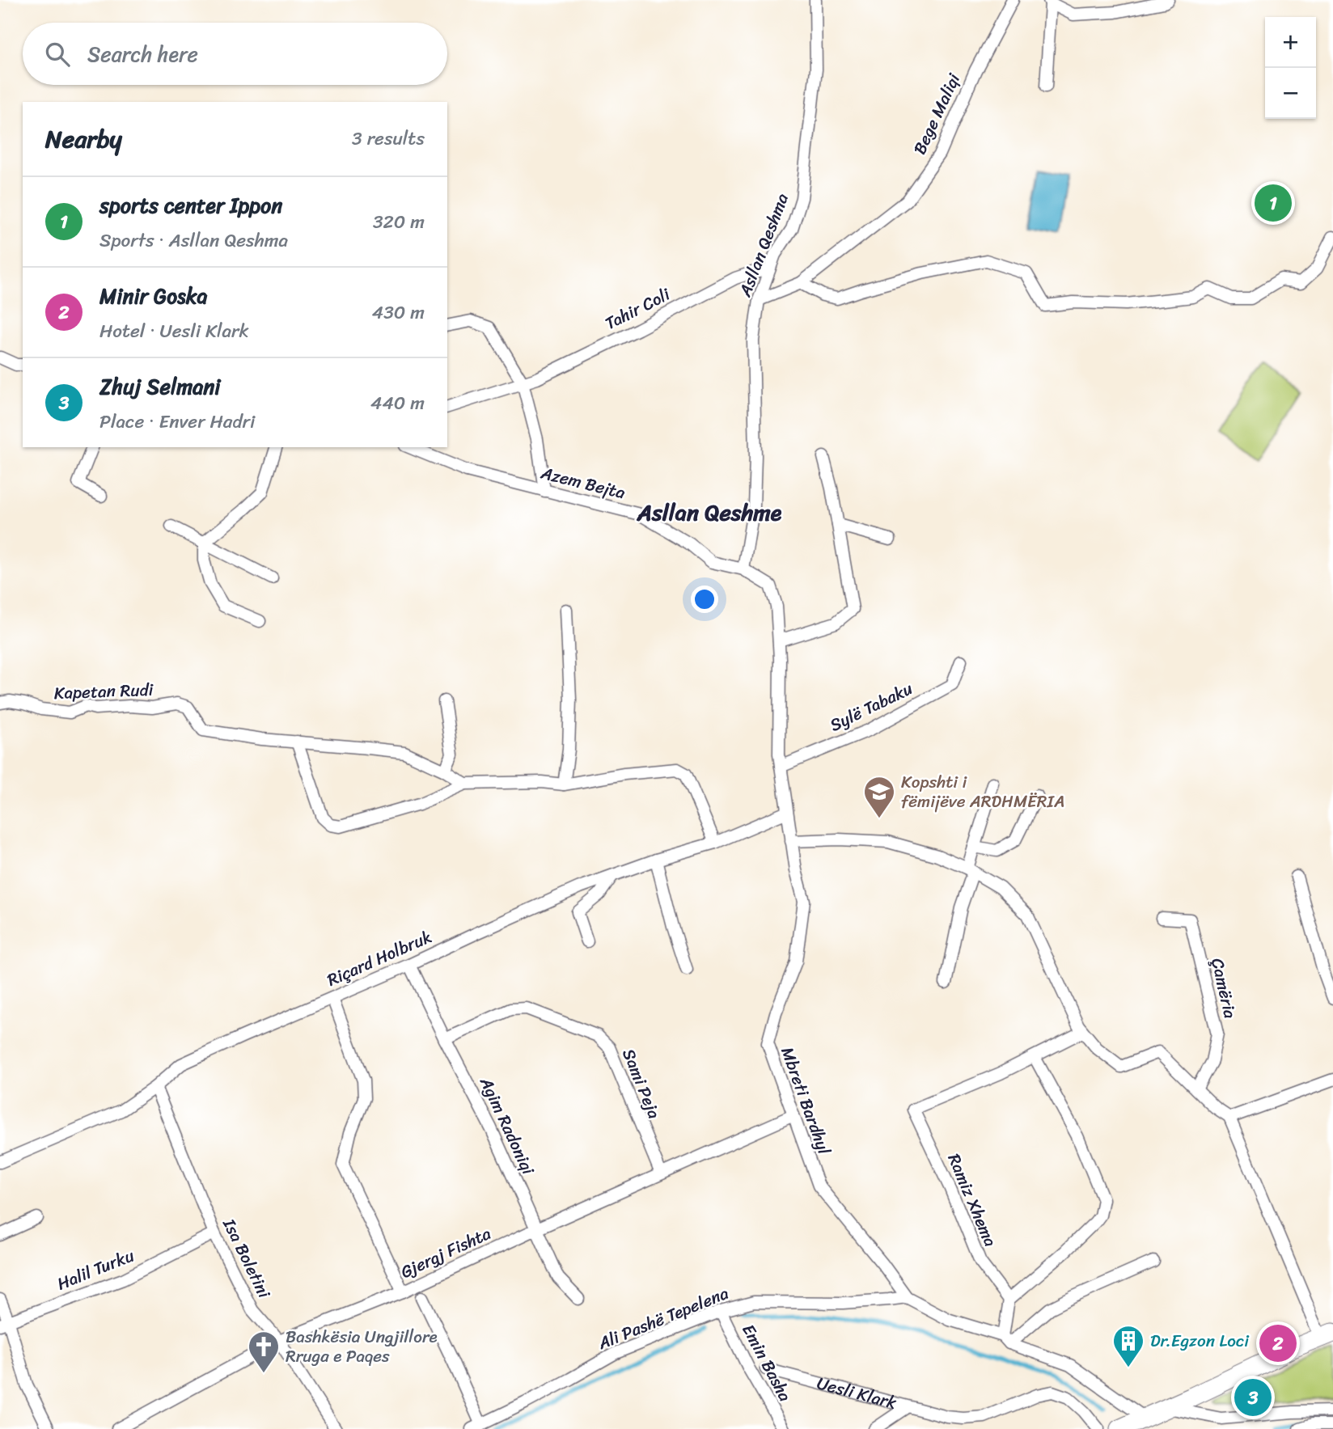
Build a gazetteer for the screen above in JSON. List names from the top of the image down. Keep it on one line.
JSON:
{"streets":{"street":["Bege Maliqi","Asllan Qeshma","Tahir Coli","Azem Bejta","Kapetan Rudi","Sylë Tabaku","Riçard Holbruk","Çamëria","Sami Peja","Mbreti Bardhyl","Agim Radoniqi","Ramiz Xhema","Gjergj Fishta","Isa Boletini","Halil Turku","Ali Pashë Tepelena","Emin Basha","Uesli Klark"]},"crossings":[["Bege Maliqi","Asllan Qeshma"],["Asllan Qeshma","Tahir Coli"],["Asllan Qeshma","Azem Bejta"],["Asllan Qeshma","Mbreti Bardhyl"],["Azem Bejta","Mbreti Bardhyl"],["Sylë Tabaku","Mbreti Bardhyl"],["Riçard Holbruk","Mbreti Bardhyl"],["Riçard Holbruk","Agim Radoniqi"],["Riçard Holbruk","Isa Boletini"],["Sami Peja","Agim Radoniqi"],["Sami Peja","Gjergj Fishta"],["Mbreti Bardhyl","Gjergj Fishta"],["Mbreti Bardhyl","Ali Pashë Tepelena"],["Agim Radoniqi","Gjergj Fishta"],["Gjergj Fishta","Isa Boletini"],["Isa Boletini","Halil Turku"],["Ali Pashë Tepelena","Emin Basha"]],"districts":["Asllan Qeshme"],"places":{"school or university":["Kopshti i fëmijëve ARDHMËRIA"],"building":["Dr.Egzon Loci"],"church":["Bashkësia Ungjillore Rruga e Paqes"]},"page":{"map_buttons":["+","−"],"search":"Search here","heading":["Nearby","3 results"],"list":[{"mark":"1","name":"sports center Ippon","note":"Sports · Asllan Qeshma","value":"320 m"},{"mark":"2","name":"Minir Goska","note":"Hotel · Uesli Klark","value":"430 m"},{"mark":"3","name":"Zhuj Selmani","note":"Place · Enver Hadri","value":"440 m"}],"pins":["1","2","3"]}}
